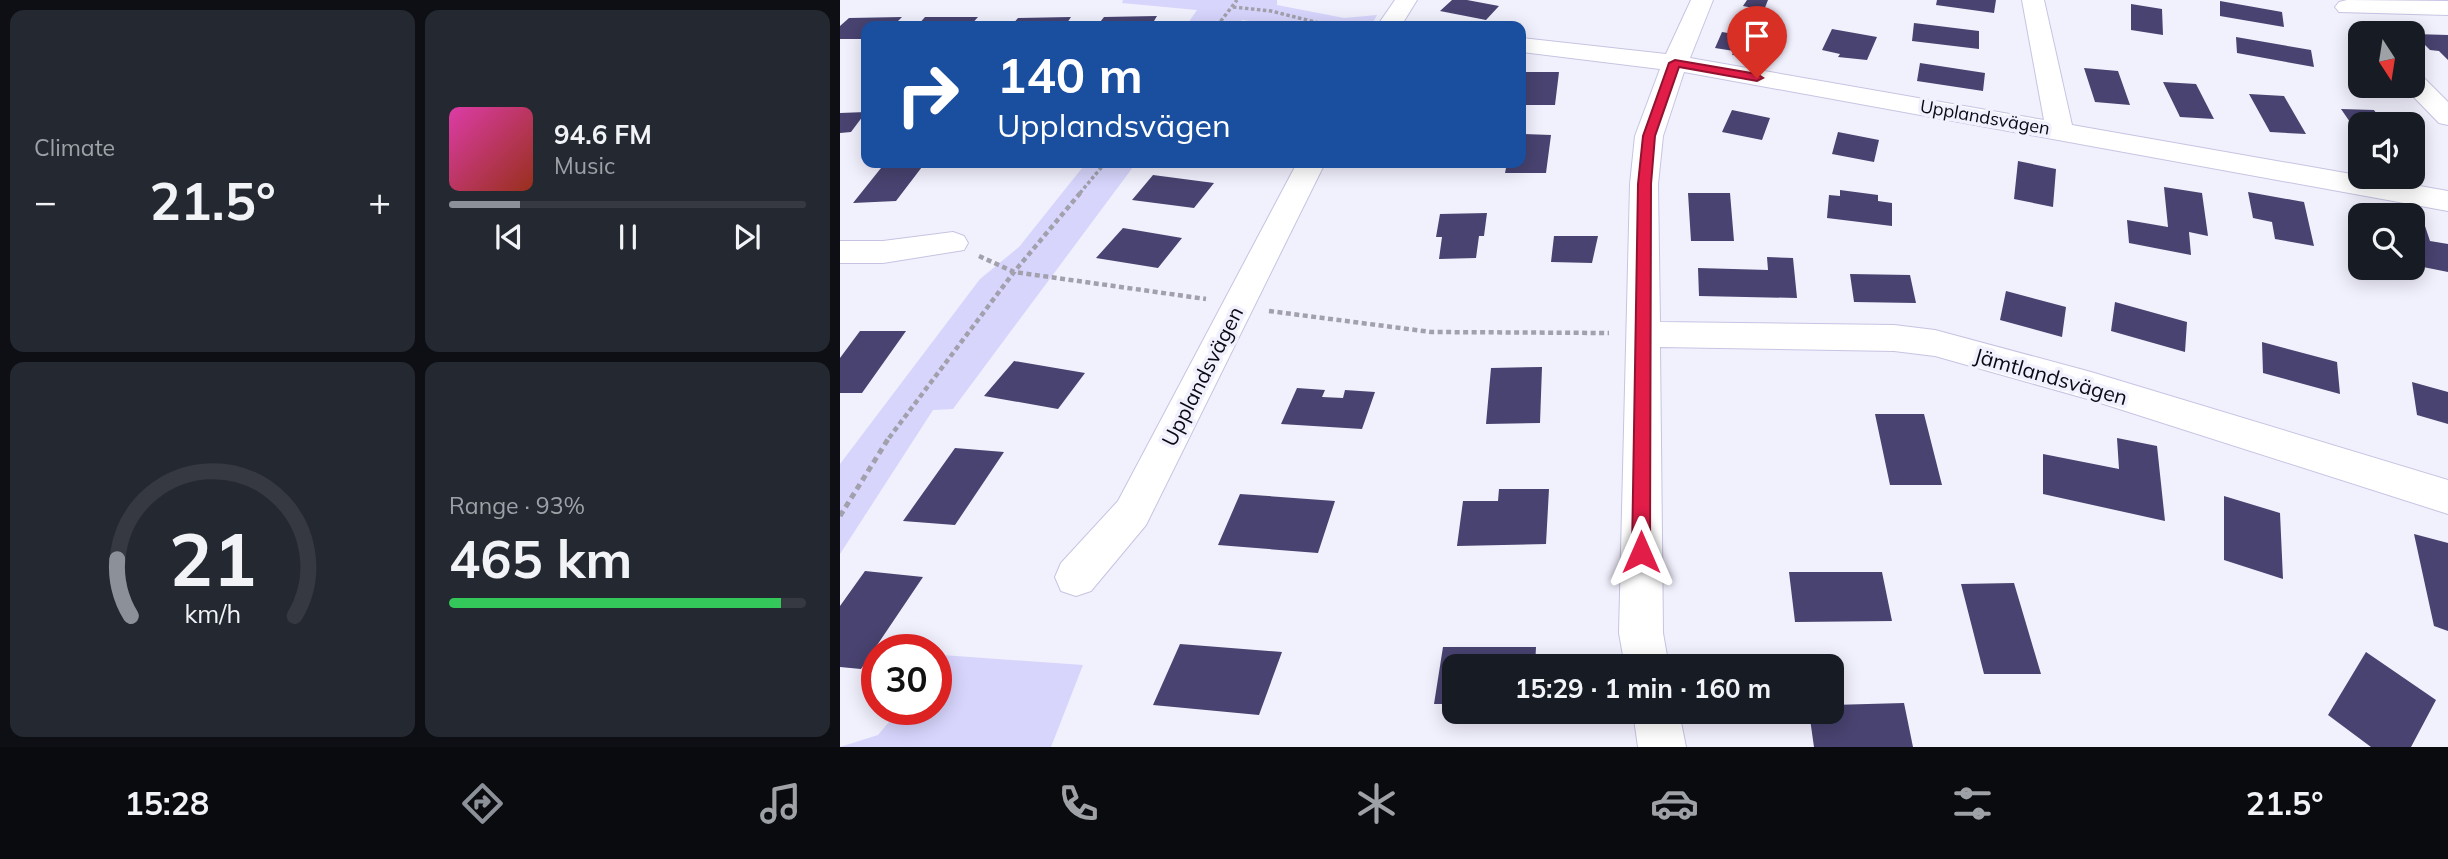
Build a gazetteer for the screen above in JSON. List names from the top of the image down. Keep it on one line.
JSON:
{"streets":{"street":["Upplandsvägen","Jämtlandsvägen"]},"north":"bottom","page":{"tile":["Climate",["Range · 93%","465 km"]],"turn":["140 m","Upplandsvägen"],"song":["94.6 FM","Music"],"heat":["−","21.5°","+"],"limit":"30","trip":"15:29 · 1 min · 160 m","tabs":["15:28","21.5°"],"gauge":["21","km/h"]}}
